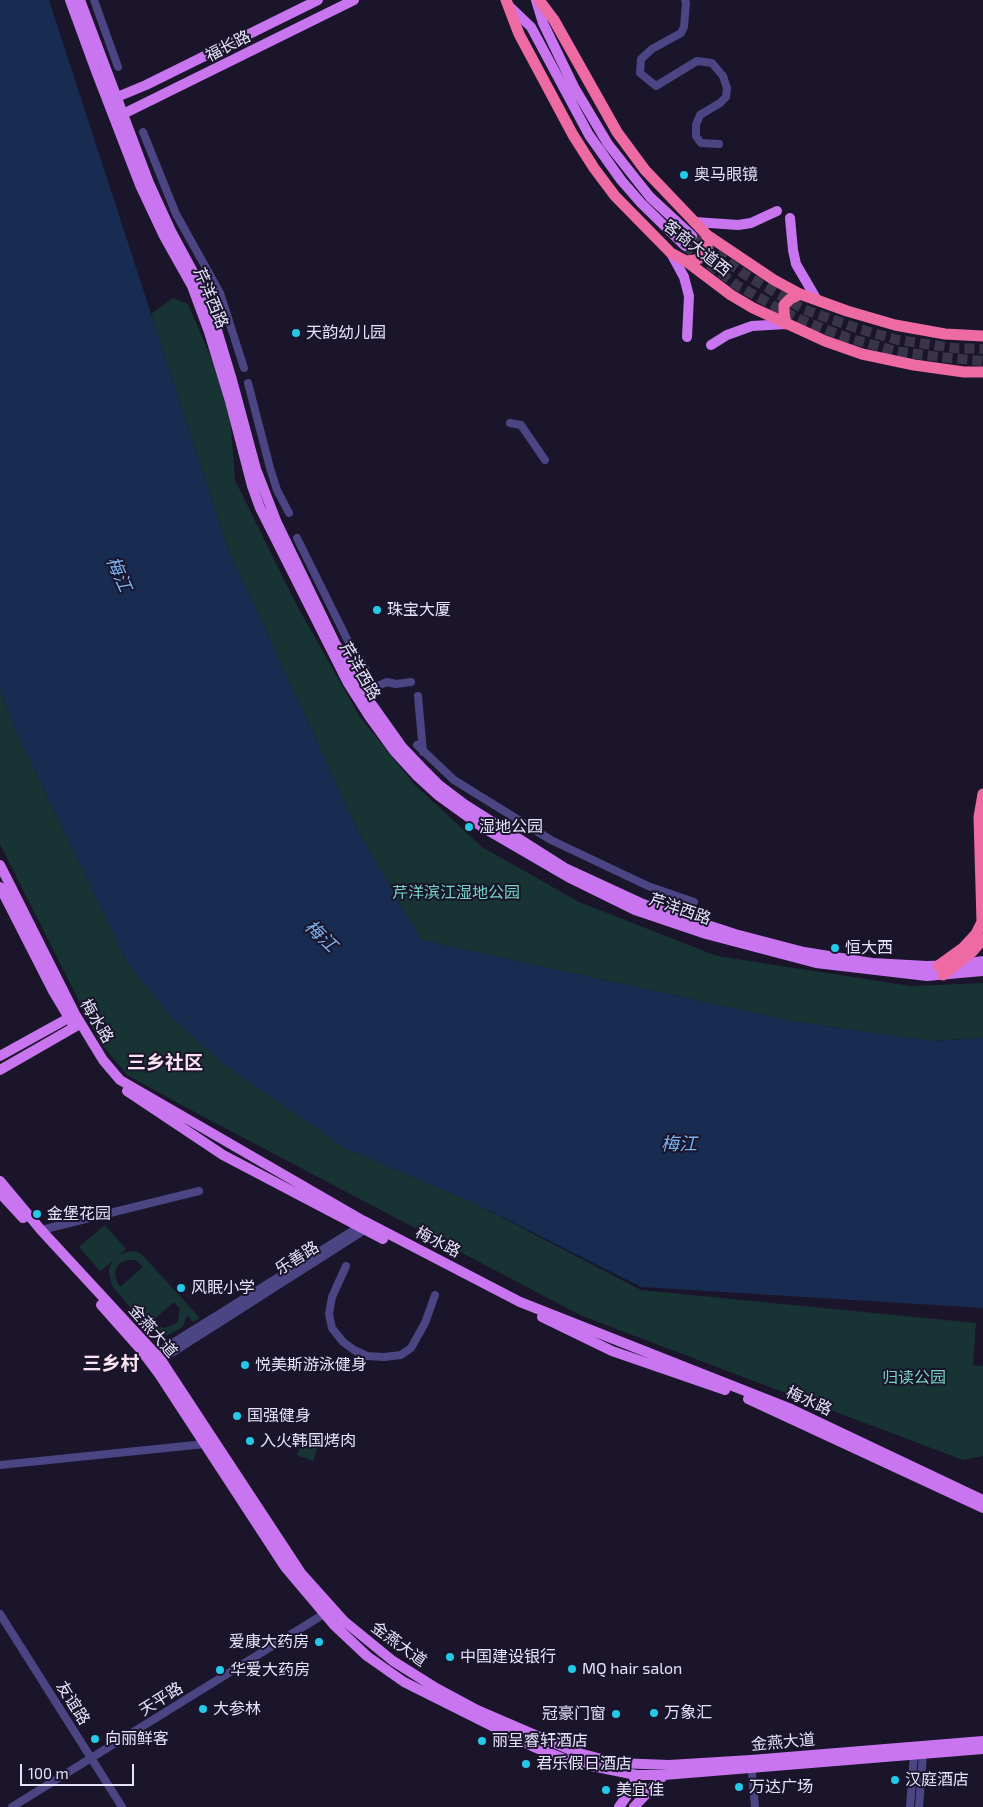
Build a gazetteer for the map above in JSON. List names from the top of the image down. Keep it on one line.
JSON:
{"streets":{"highway":["客商大道西"],"main road":["福长路","芹洋西路","梅水路","金燕大道"],"street":["乐善路","天平路","友谊路"]},"crossings":[["福长路","芹洋西路"],["梅水路","乐善路"],["乐善路","金燕大道"],["金燕大道","天平路"],["天平路","友谊路"]],"districts":["三乡社区","三乡村"],"water":["梅江"],"parks":["芹洋滨江湿地公园","归读公园"],"places":["奥马眼镜","天韵幼儿园","珠宝大厦","湿地公园","恒大西","金堡花园","风眠小学","悦美斯游泳健身","国强健身","入火韩国烤肉","爱康大药房","中国建设银行","MQ hair salon","华爱大药房","大参林","万象汇","冠豪门窗","向丽鲜客","丽呈睿轩酒店","君乐假日酒店","汉庭酒店","万达广场","美宜佳"],"scale_bar":"100 m"}
